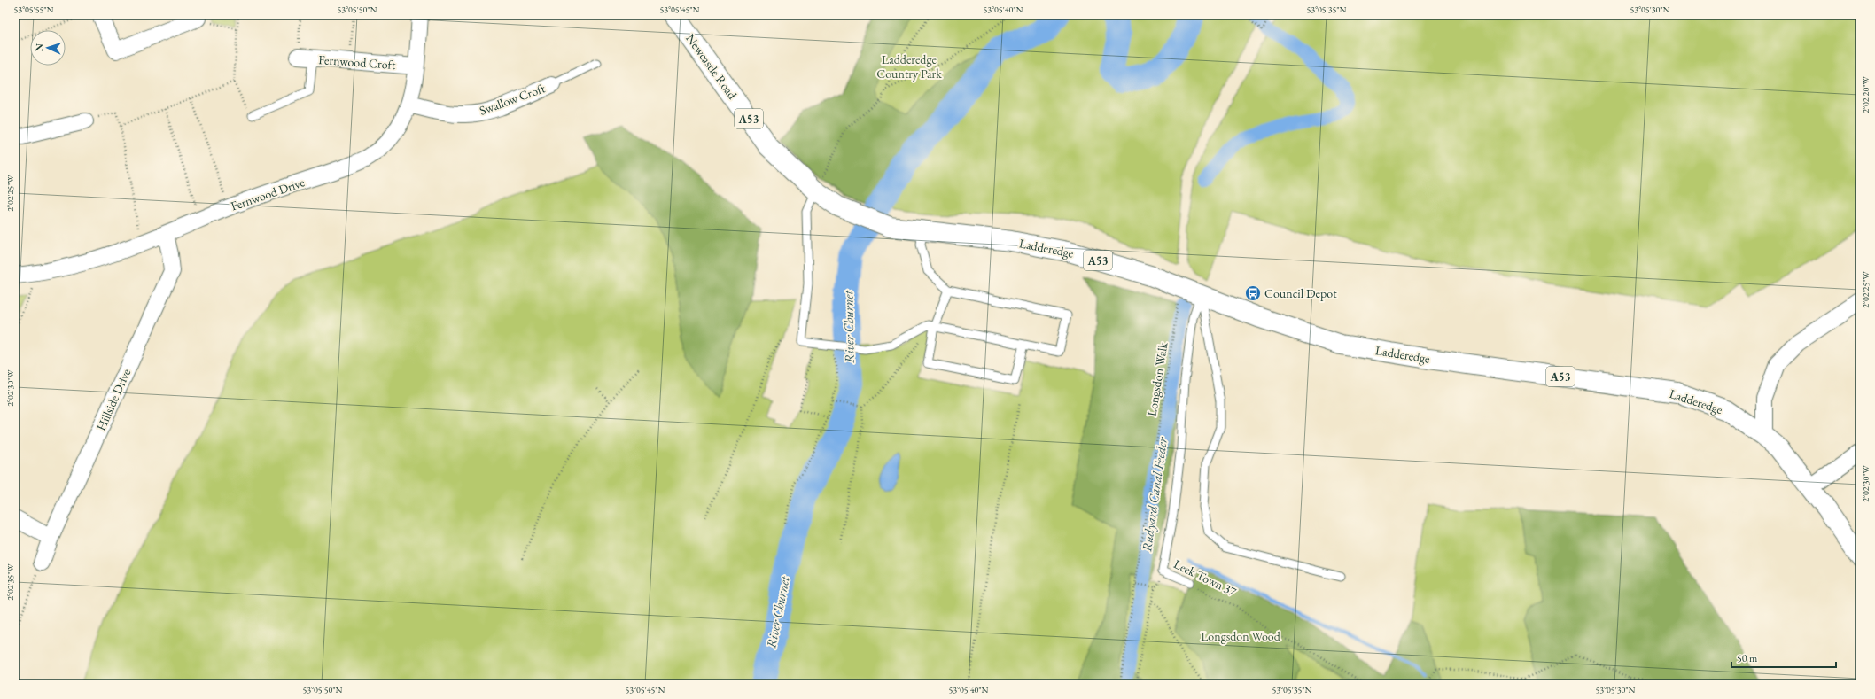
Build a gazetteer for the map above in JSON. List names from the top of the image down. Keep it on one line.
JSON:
{"streets":{"highway":["Newcastle Road","A53","Ladderedge"],"street":["Fernwood Croft","Swallow Croft","Fernwood Drive","Hillside Drive"],"lane":["Leek Town 37"],"path":["Longsdon Walk"]},"crossings":[["Fernwood Croft","Fernwood Drive"],["Newcastle Road","Ladderedge"],["Swallow Croft","Fernwood Drive"],["Fernwood Drive","Hillside Drive"],["Ladderedge","Longsdon Walk"],["Ladderedge","Leek Town 37"]],"water":["River Churnet","Rudyard Canal Feeder"],"parks":["Ladderedge Country Park","Longsdon Wood"],"places":{"bus stop":["Council Depot"]},"scale_bar":"50 m","north":"left","coordinates":["53°05'55\"N","53°05'50\"N","53°05'45\"N","53°05'40\"N","53°05'35\"N","53°05'30\"N","2°02'20\"W","2°02'25\"W","2°02'30\"W","2°02'35\"W"]}
